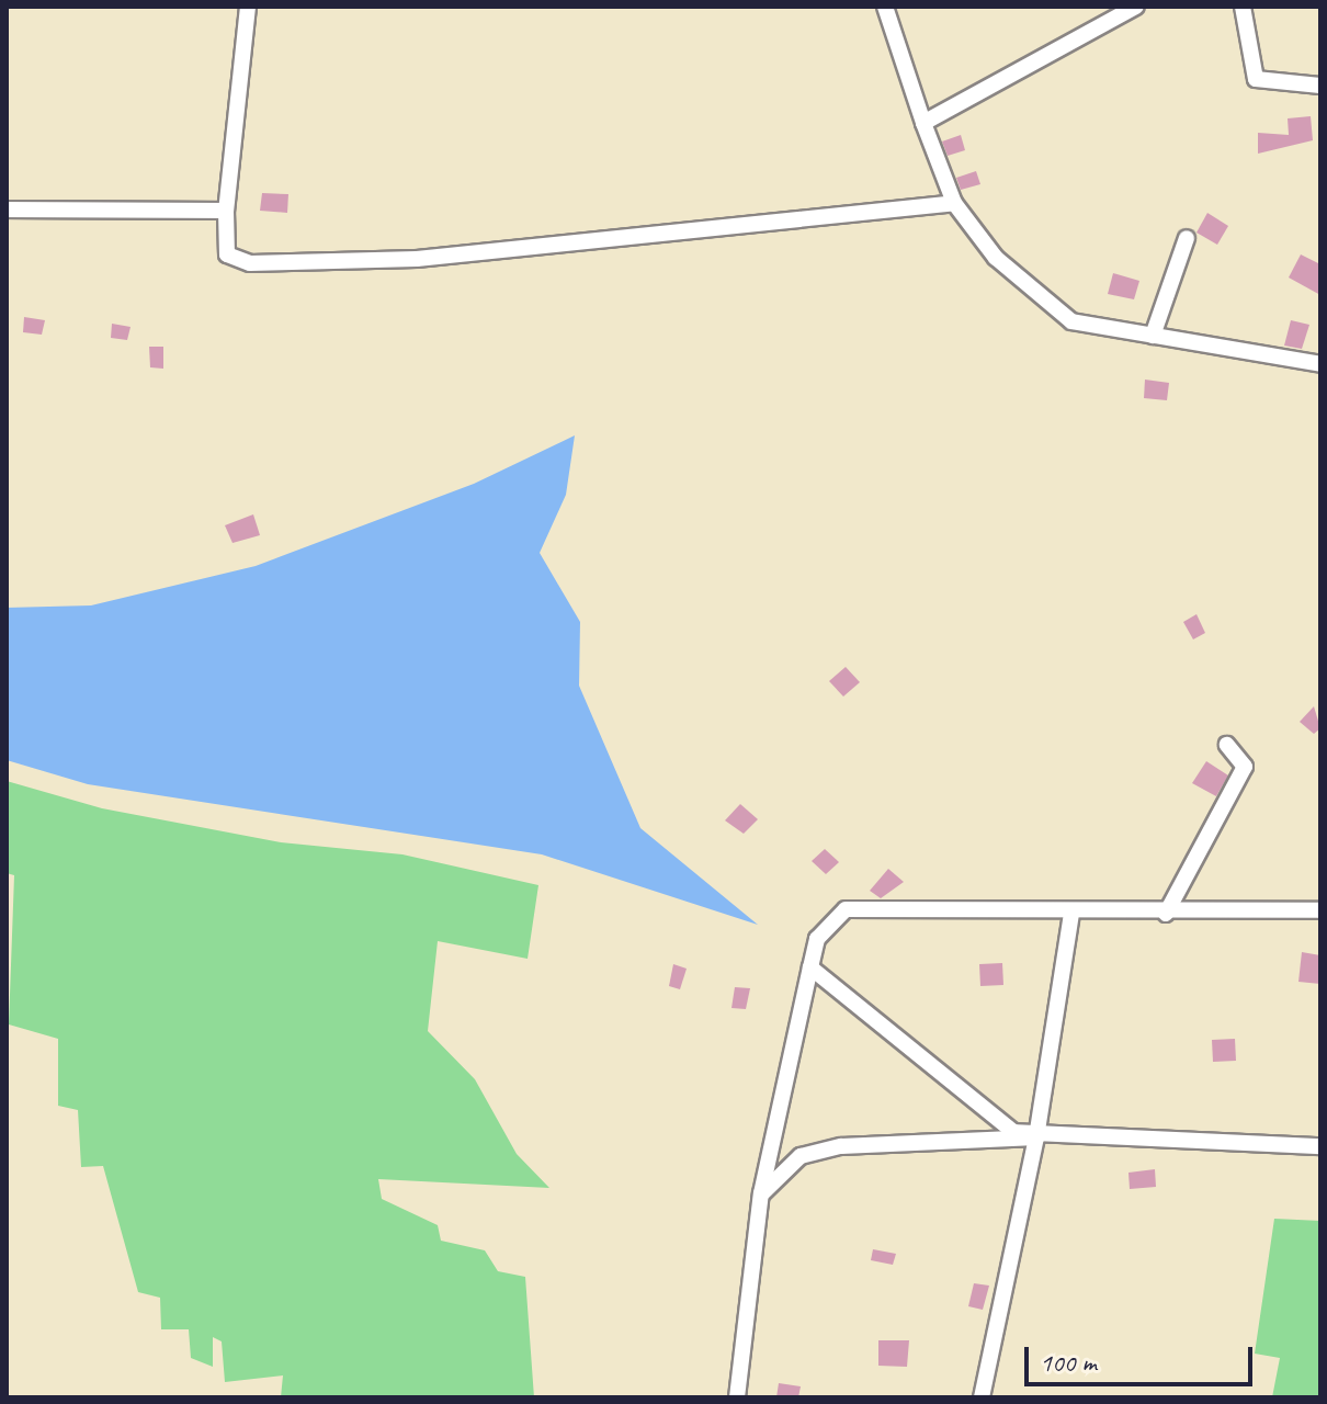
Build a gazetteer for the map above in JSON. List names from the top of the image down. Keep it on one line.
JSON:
{"scale_bar":"100 m"}
